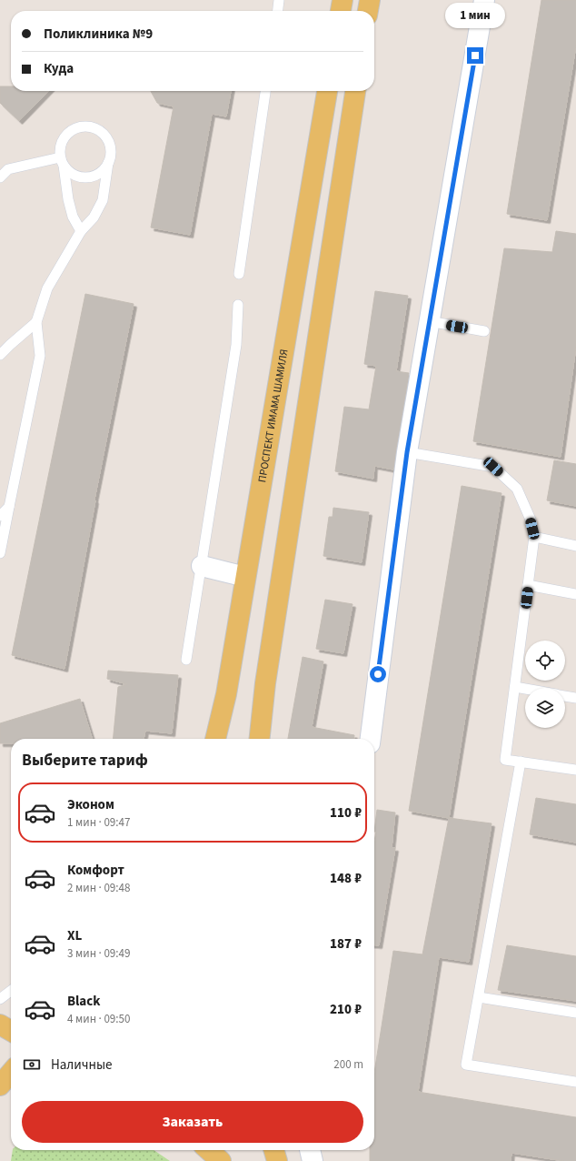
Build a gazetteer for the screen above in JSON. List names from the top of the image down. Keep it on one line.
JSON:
{"streets":{"main road":["ПРОСПЕКТ ИМАМА ШАМИЛЯ"]},"page":{"bubble":"1 мин","banner":["Поликлиника №9","Куда"],"heading":"Выберите тариф","list":[{"name":"Эконом","note":"1 мин · 09:47","value":"110 ₽"},{"name":"Комфорт","note":"2 мин · 09:48","value":"148 ₽"},{"name":"XL","note":"3 мин · 09:49","value":"187 ₽"},{"name":"Black","note":"4 мин · 09:50","value":"210 ₽"}],"pay":["Наличные","200 m"],"buttons":"Заказать"}}
